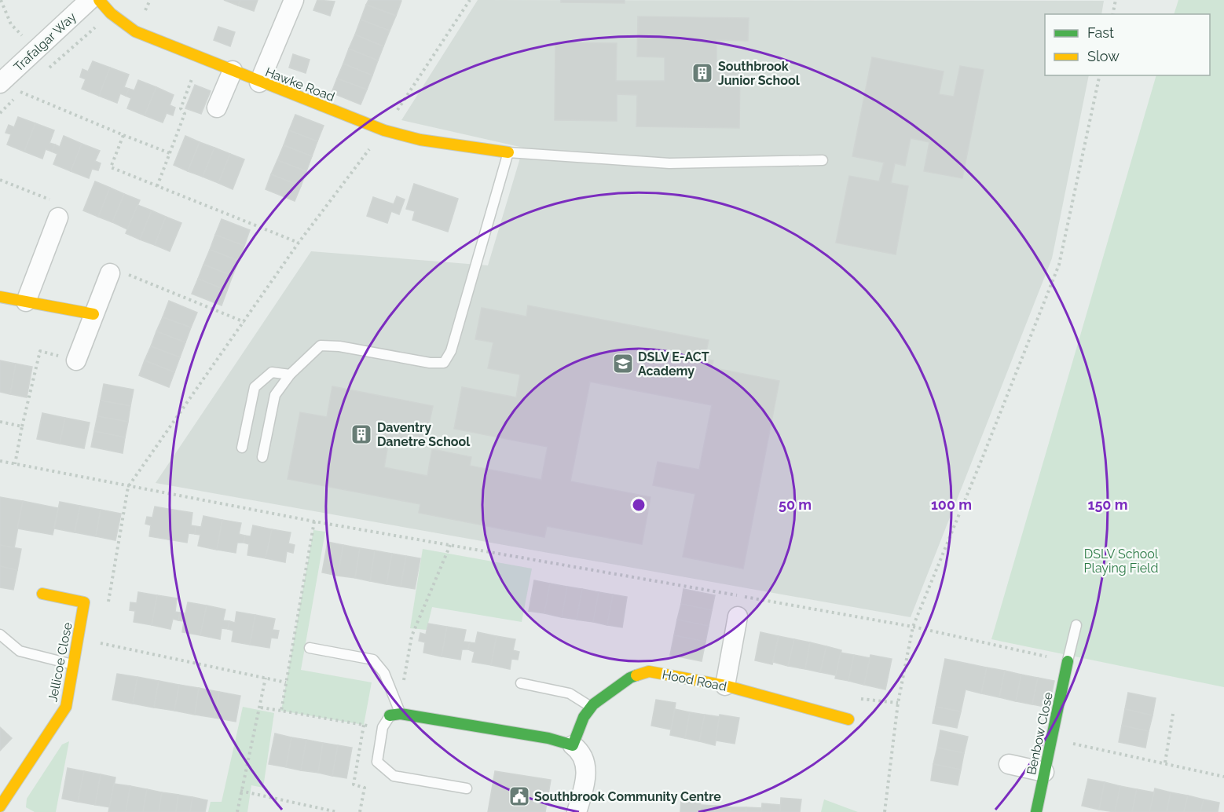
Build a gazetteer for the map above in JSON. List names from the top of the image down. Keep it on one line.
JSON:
{"streets":{"street":["Trafalgar Way","Hawke Road","Jellicoe Close","Hood Road","Benbow Close"]},"parks":["DSLV School Playing Field"],"places":{"building":["Southbrook Junior School","Daventry Danetre School"],"school or university":["DSLV E-ACT Academy"],"public building":["Southbrook Community Centre"]},"legend":["Fast","Slow"],"rings":["50 m","100 m","150 m"]}
